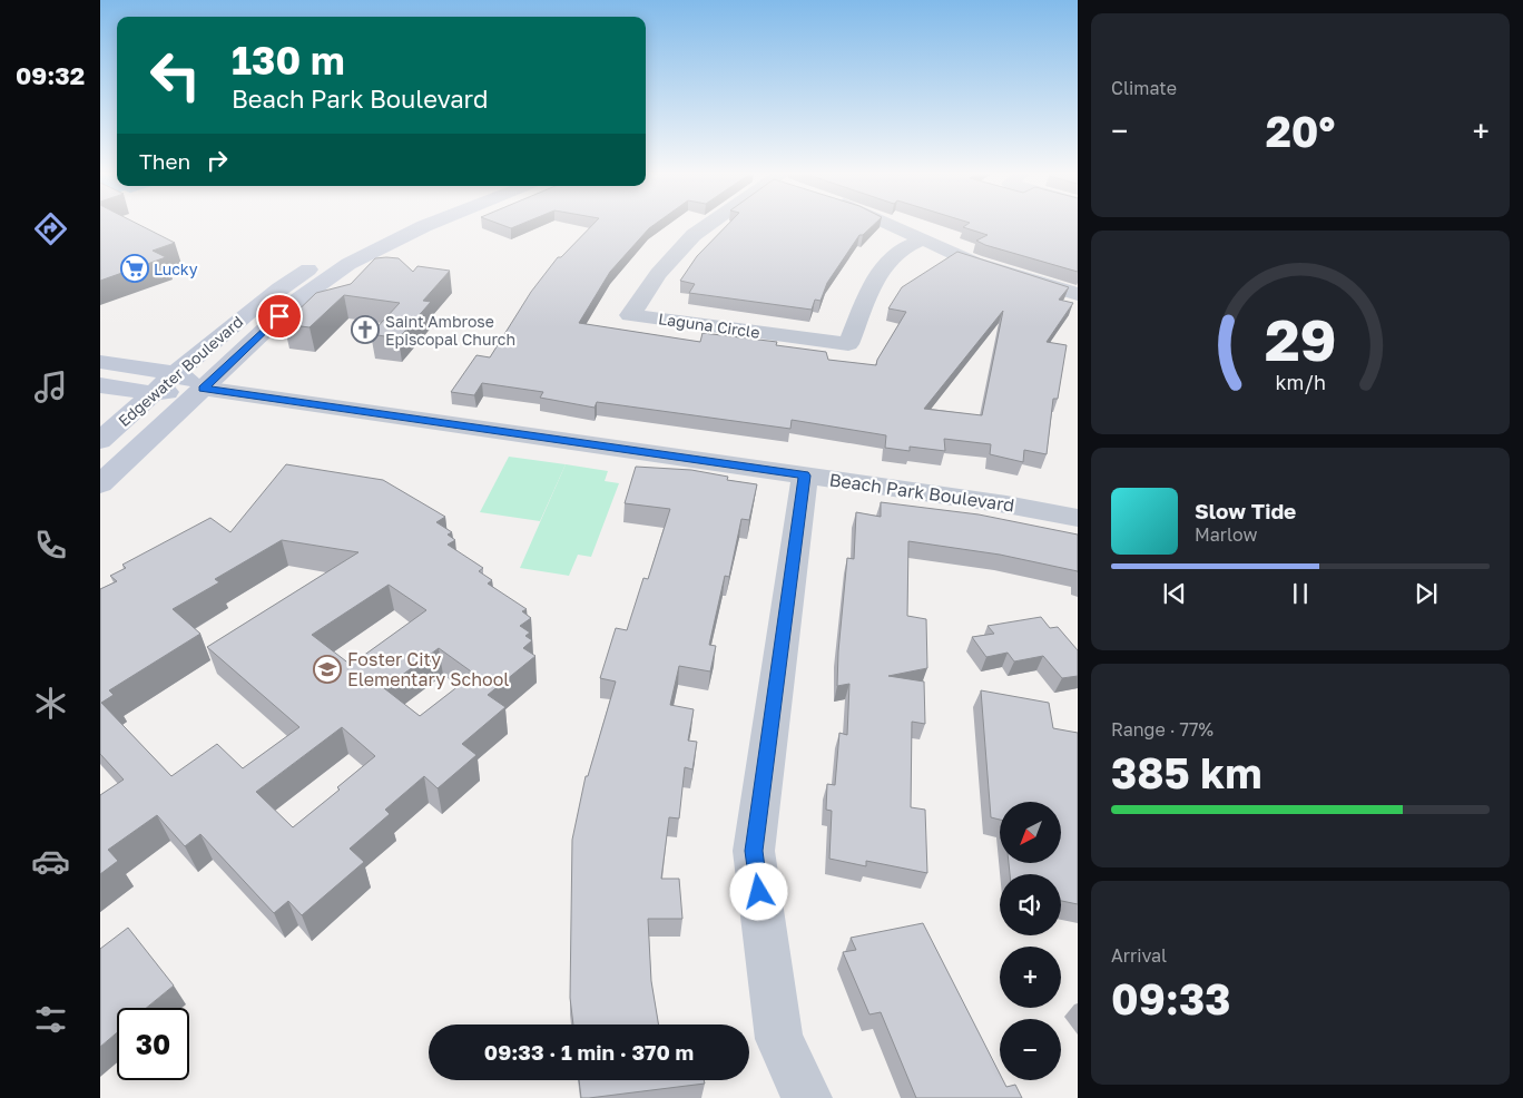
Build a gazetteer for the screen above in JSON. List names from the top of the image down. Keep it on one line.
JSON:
{"streets":{"street":["Laguna Circle","Edgewater Boulevard","Beach Park Boulevard"]},"crossings":[["Edgewater Boulevard","Beach Park Boulevard"]],"places":{"supermarket":["Lucky"],"church":["Saint Ambrose Episcopal Church"],"school or university":["Foster City Elementary School"]},"north":"bottom left","page":{"tabs":"09:32","tile":["Climate",["Range · 77%","385 km"],["Arrival","09:33"]],"turn":["130 m","Beach Park Boulevard"],"heat":["−","20°","+"],"then":"Then","song":["Slow Tide","Marlow"],"map_buttons":["+","−"],"limit":"30","trip":"09:33 · 1 min · 370 m","gauge":["29","km/h"]}}
